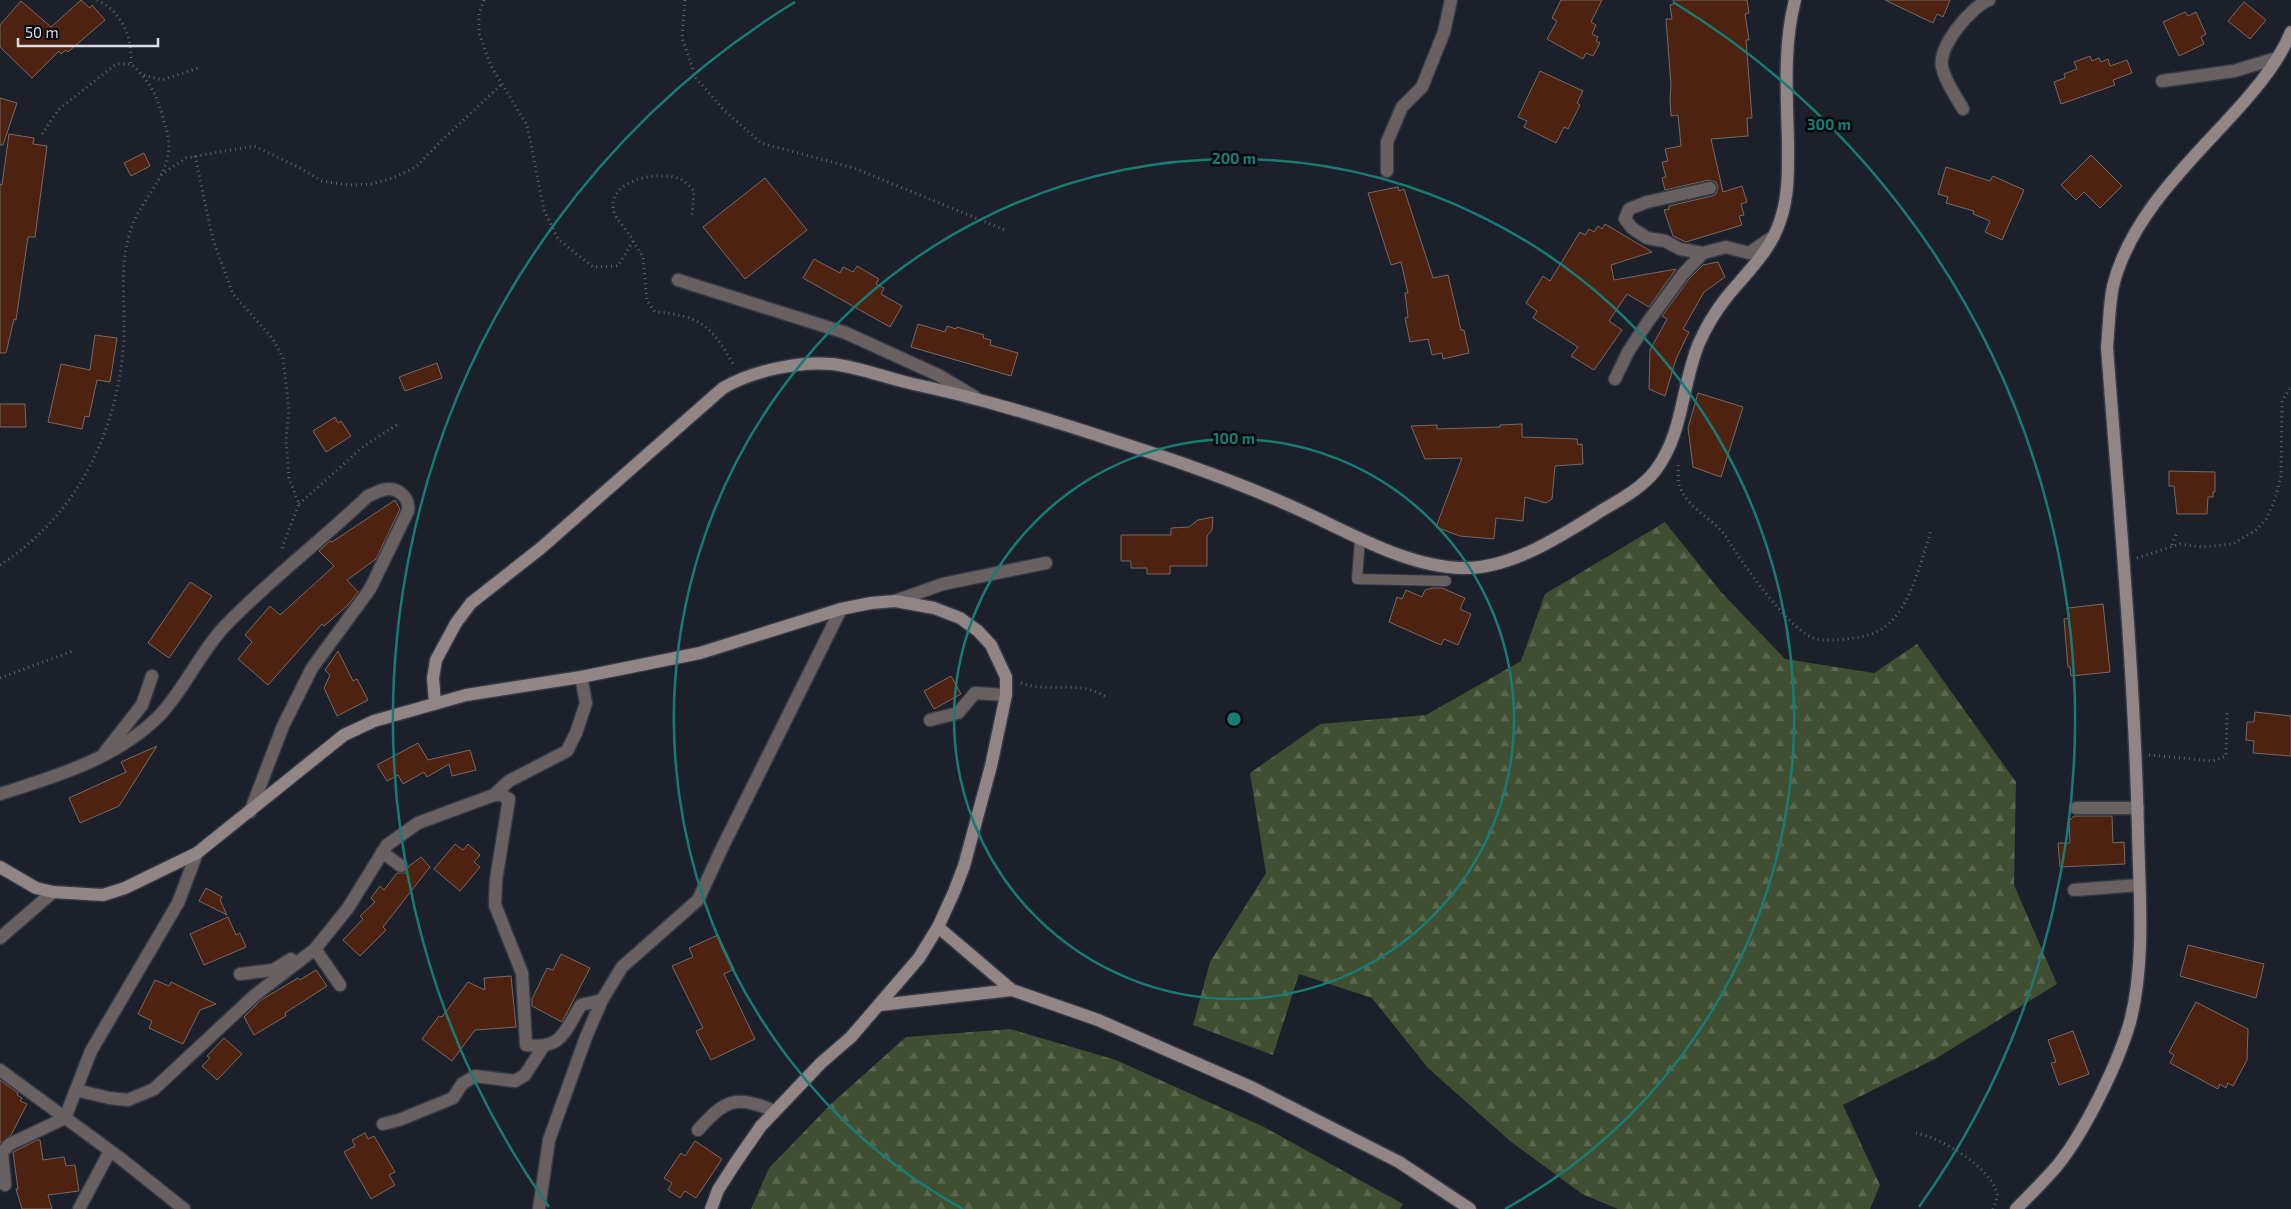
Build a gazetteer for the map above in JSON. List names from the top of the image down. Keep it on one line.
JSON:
{"scale_bar":"50 m","rings":["300 m","200 m","100 m"]}
